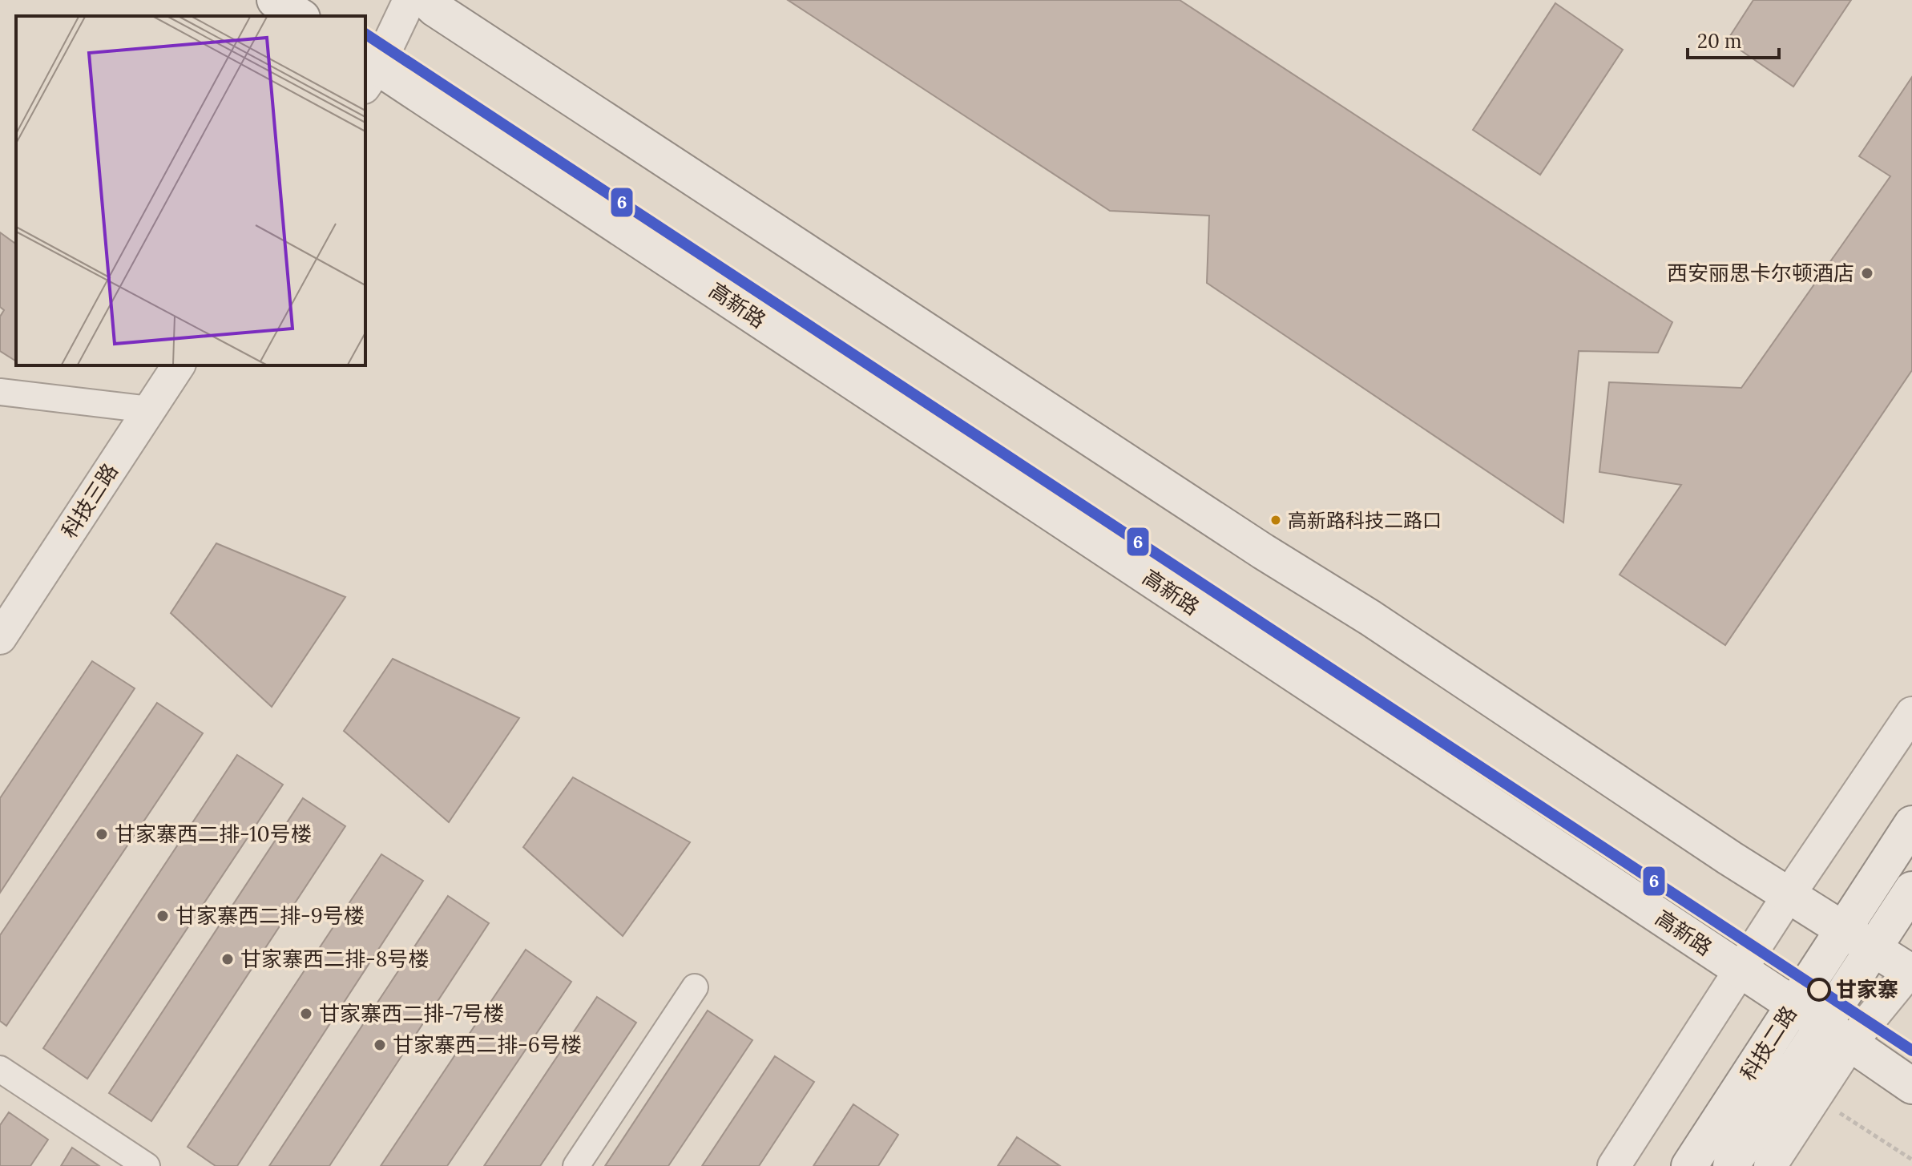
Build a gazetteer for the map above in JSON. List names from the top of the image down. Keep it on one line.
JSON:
{"streets":{"main road":["高新路","科技二路"],"street":["科技三路"]},"crossings":[["高新路","科技二路"]],"places":["西安丽思卡尔顿酒店","高新路科技二路口","甘家寨西二排-10号楼","甘家寨西二排-9号楼","甘家寨西二排-8号楼","甘家寨","甘家寨西二排-7号楼","甘家寨西二排-6号楼"],"lines":["transit line 6"],"scale_bar":"20 m"}
